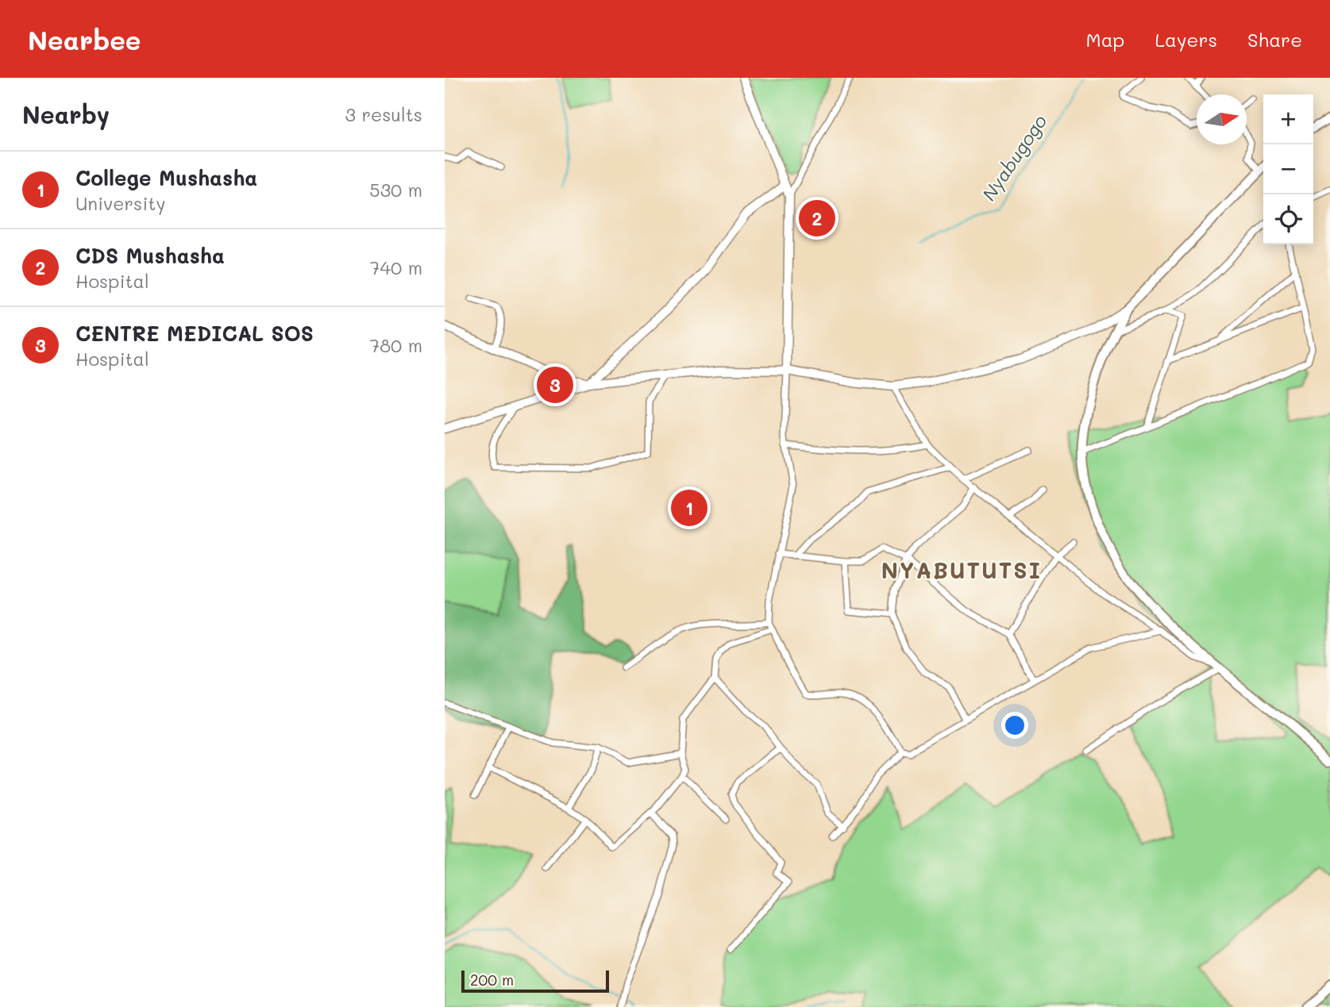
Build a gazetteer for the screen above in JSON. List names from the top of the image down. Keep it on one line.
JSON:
{"districts":["NYABUTUTSI"],"water":["Nyabugogo"],"scale_bar":"200 m","north":"right","page":{"header":"Nearbee","nav":["Map","Layers","Share"],"heading":["Nearby","3 results"],"map_buttons":["+","−"],"list":[{"mark":"1","name":"College Mushasha","note":"University","value":"530 m"},{"mark":"2","name":"CDS Mushasha","note":"Hospital","value":"740 m"},{"mark":"3","name":"CENTRE MEDICAL SOS","note":"Hospital","value":"780 m"}],"pins":["2","3","1"],"scale":"200 m"}}
